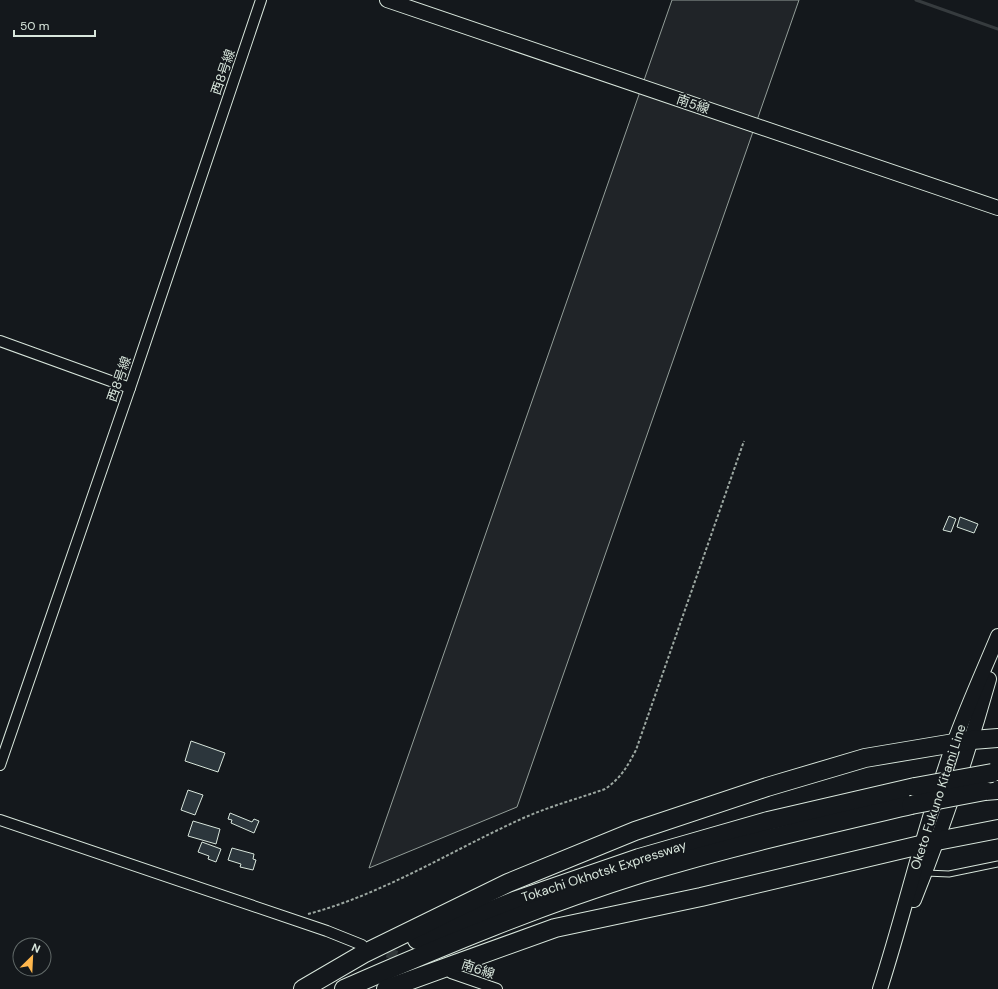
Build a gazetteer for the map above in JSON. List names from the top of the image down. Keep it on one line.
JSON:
{"streets":{"highway":["Tokachi Okhotsk Expressway"],"main road":["南5線","Oketo Fukuno Kitami Line"],"street":["西8号線","南6線"]},"scale_bar":"50 m","north":"top right"}
